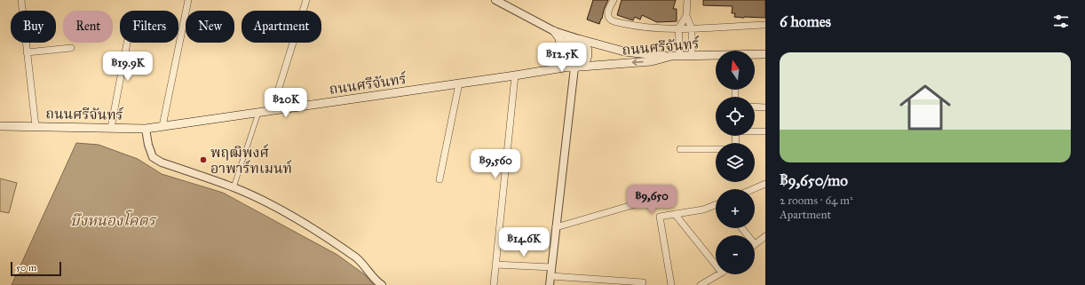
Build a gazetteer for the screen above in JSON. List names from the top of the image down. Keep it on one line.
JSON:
{"streets":{"main road":["ถนนศรีจันทร์"]},"water":["บึงหนองโคตร"],"places":["พฤฒิพงศ์ อาพาร์ทเมนท์"],"scale_bar":"50 m","north":"top","page":{"heading":"6 homes","chip":["Buy","Rent","Filters","New","Apartment"],"price":["฿12.5K","฿19.9K","฿20K","฿9,560","฿9,650","฿14.6K"],"list":[{"name":"฿9,650/mo","note":"2 rooms · 64 m² · Apartment"}],"map_buttons":["+","−"],"scale":"50 m"}}
